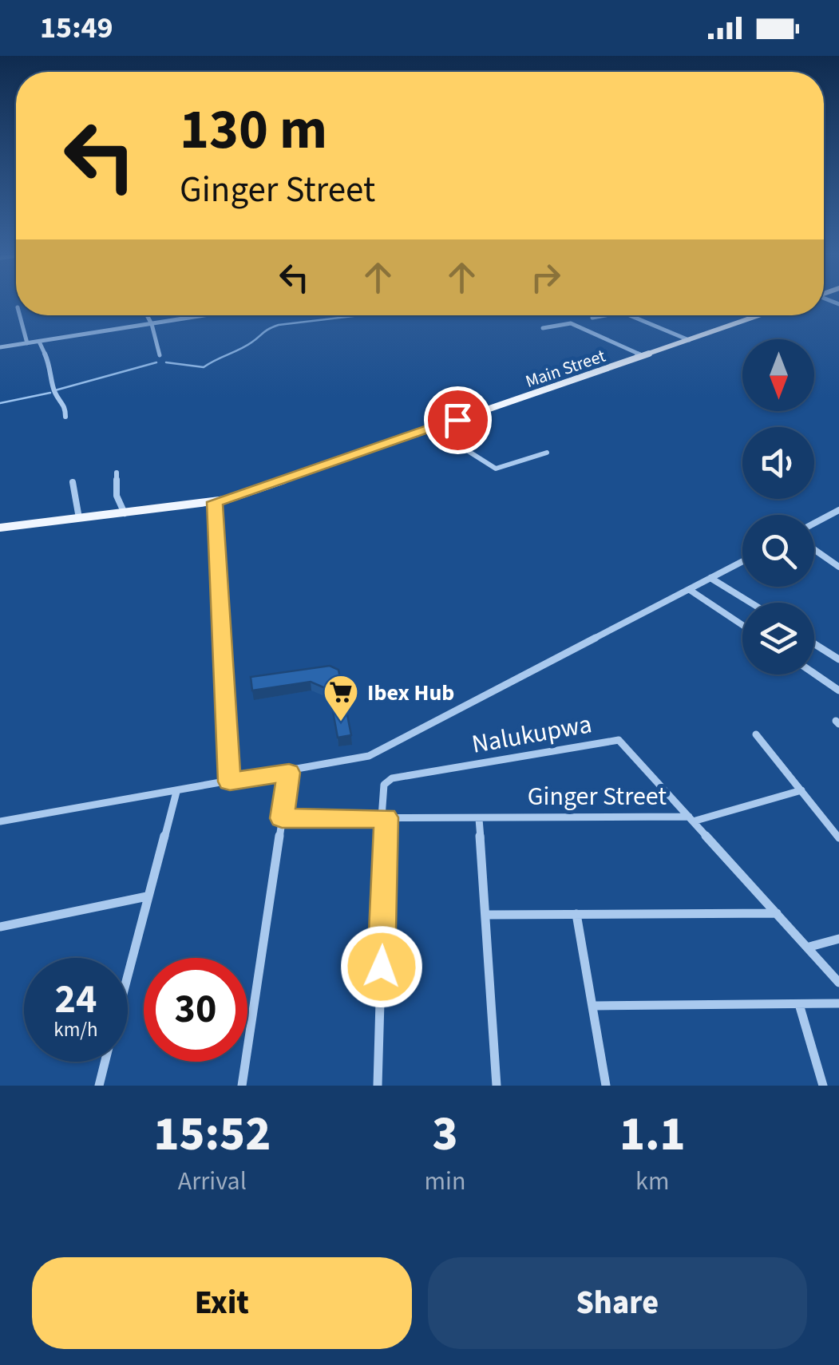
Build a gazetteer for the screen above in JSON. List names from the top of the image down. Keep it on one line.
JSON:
{"streets":{"main road":["Main Street"],"street":["Nalukupwa","Ginger Street"]},"crossings":[["Nalukupwa","Ginger Street"]],"places":{"supermarket":["Ibex Hub"]},"north":"bottom","page":{"status":"15:49","turn":["130 m","Ginger Street"],"speed":"24 km/h","limit":"30","eta":["15:52","Arrival","3","min","1.1","km"],"buttons":["Exit","Share"]}}
